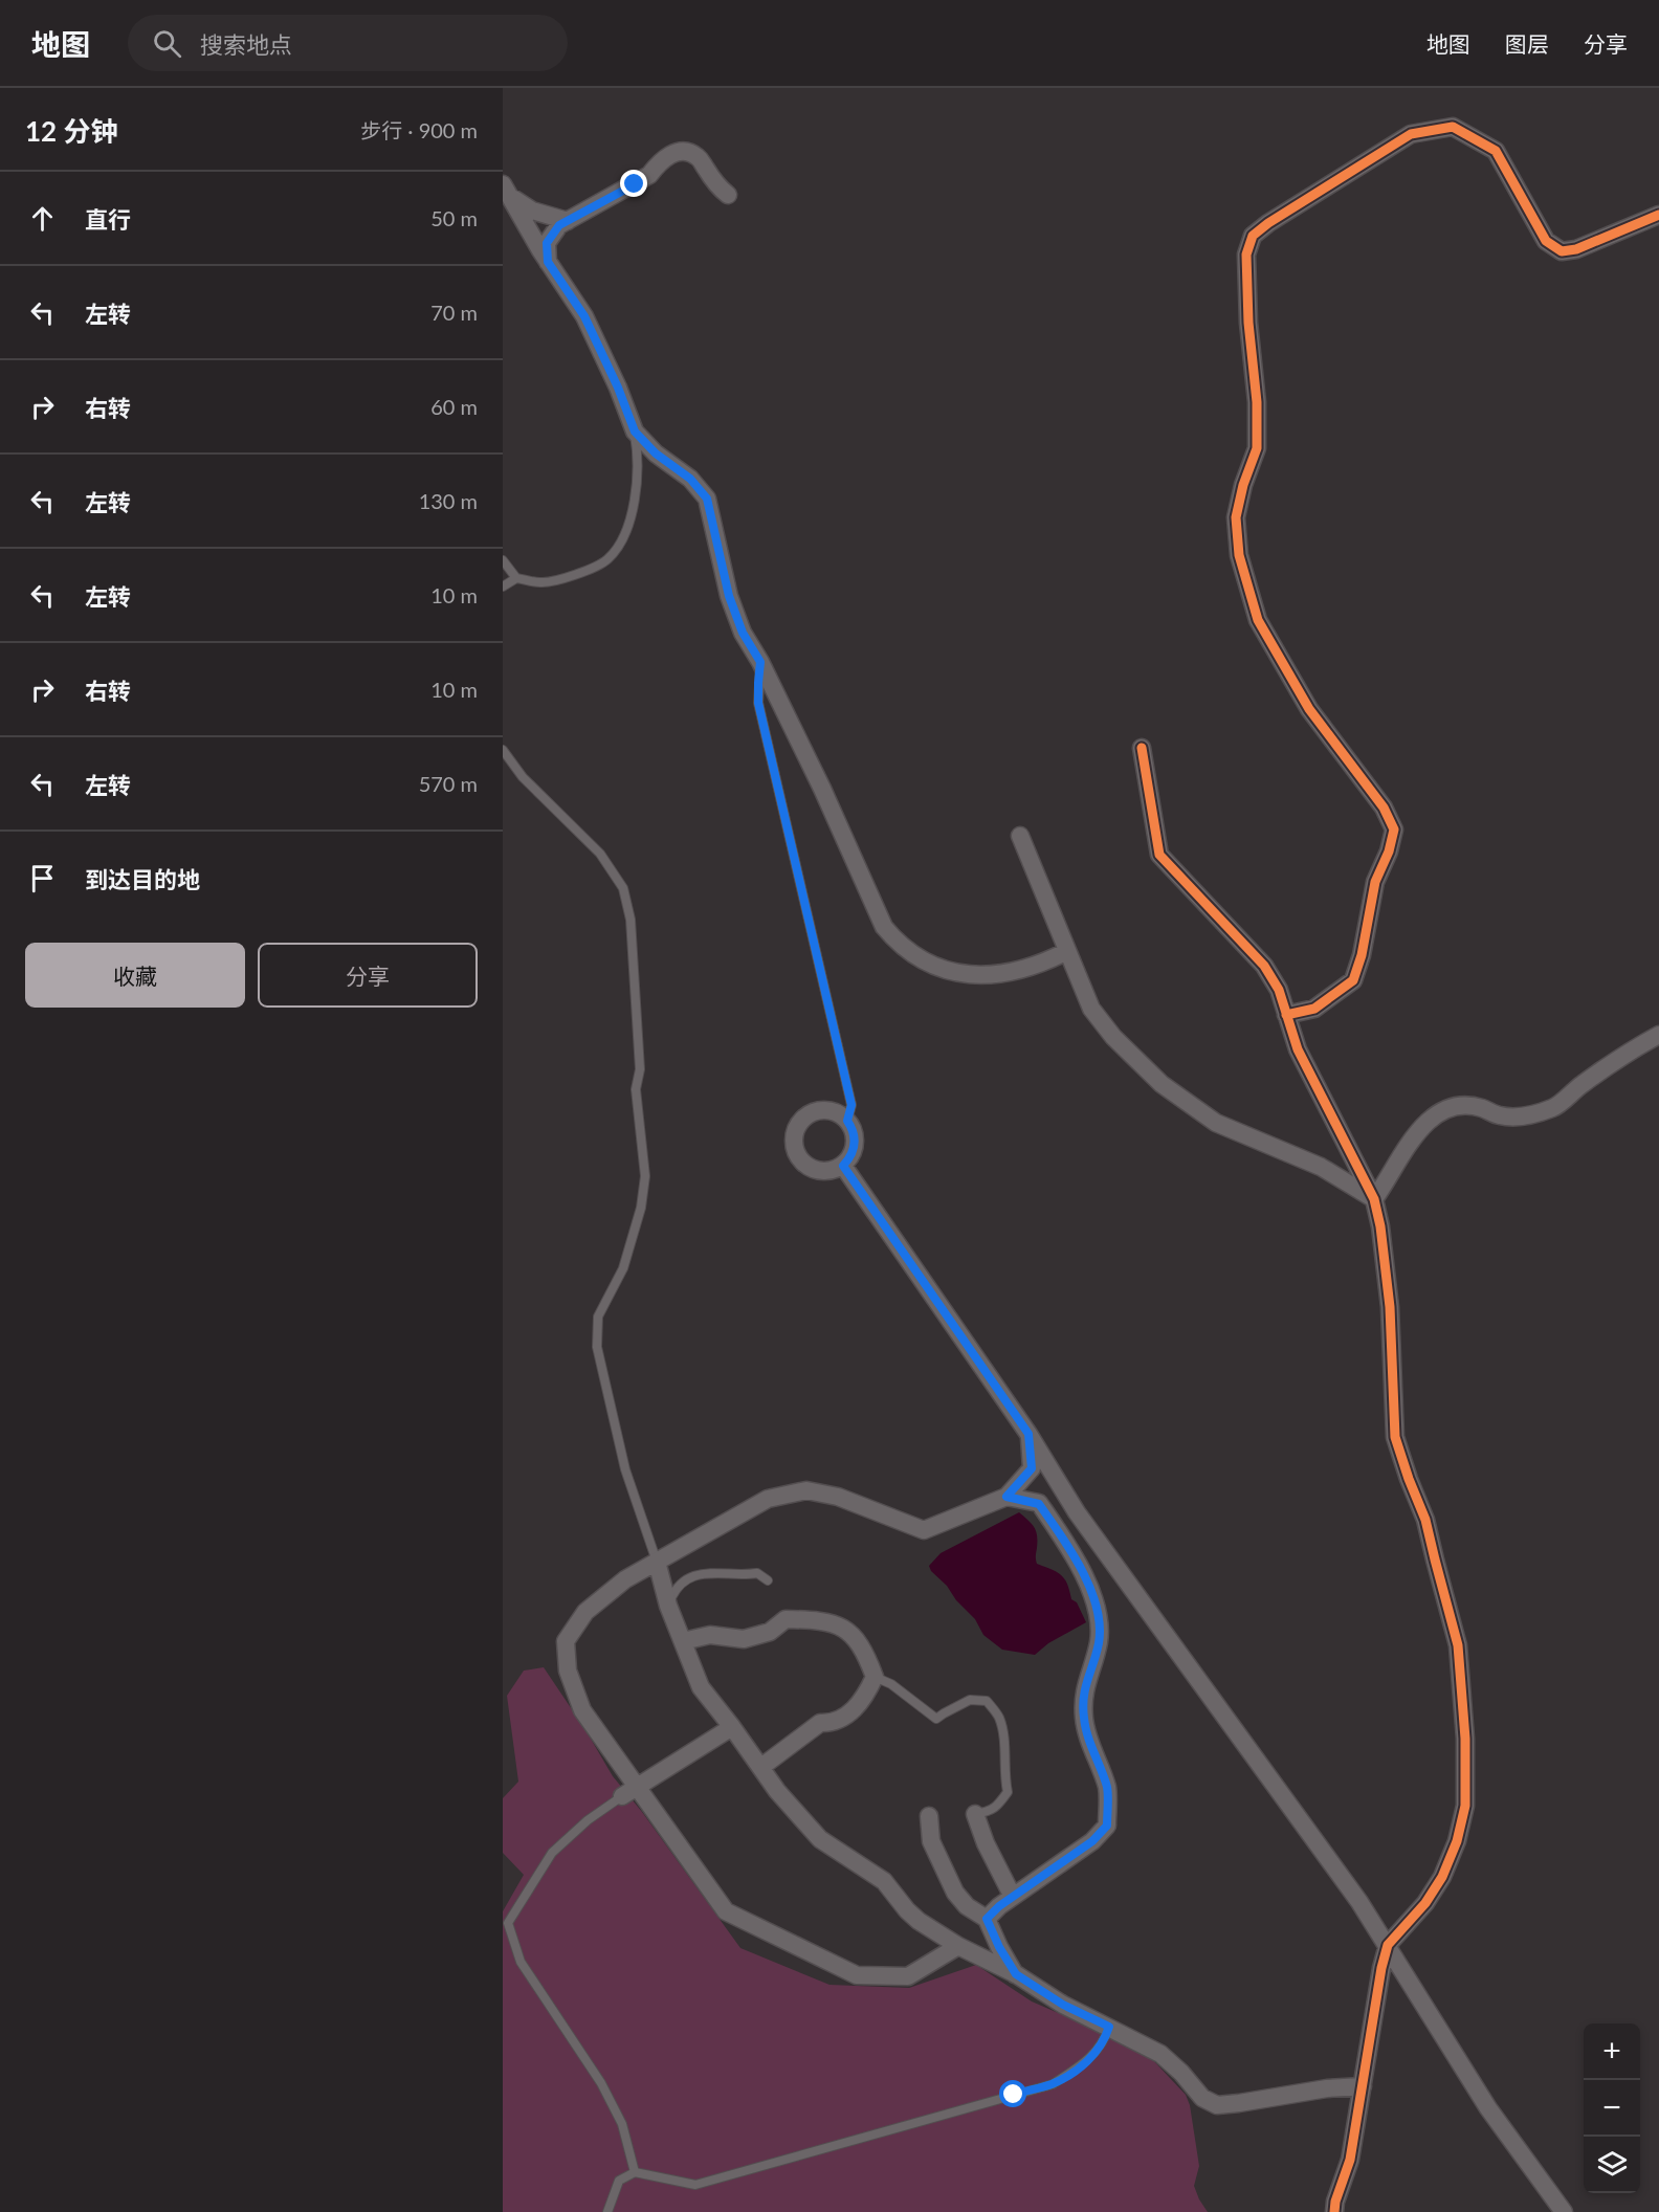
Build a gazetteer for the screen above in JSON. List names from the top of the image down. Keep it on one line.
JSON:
{"page":{"header":"地图","search":"搜索地点","nav":["地图","图层","分享"],"heading":["12 分钟","步行 · 900 m"],"list":[["直行","50 m"],["左转","70 m"],["右转","60 m"],["左转","130 m"],["左转","10 m"],["右转","10 m"],["左转","570 m"],"到达目的地"],"buttons":["收藏","分享"],"map_buttons":["+","−"]}}
